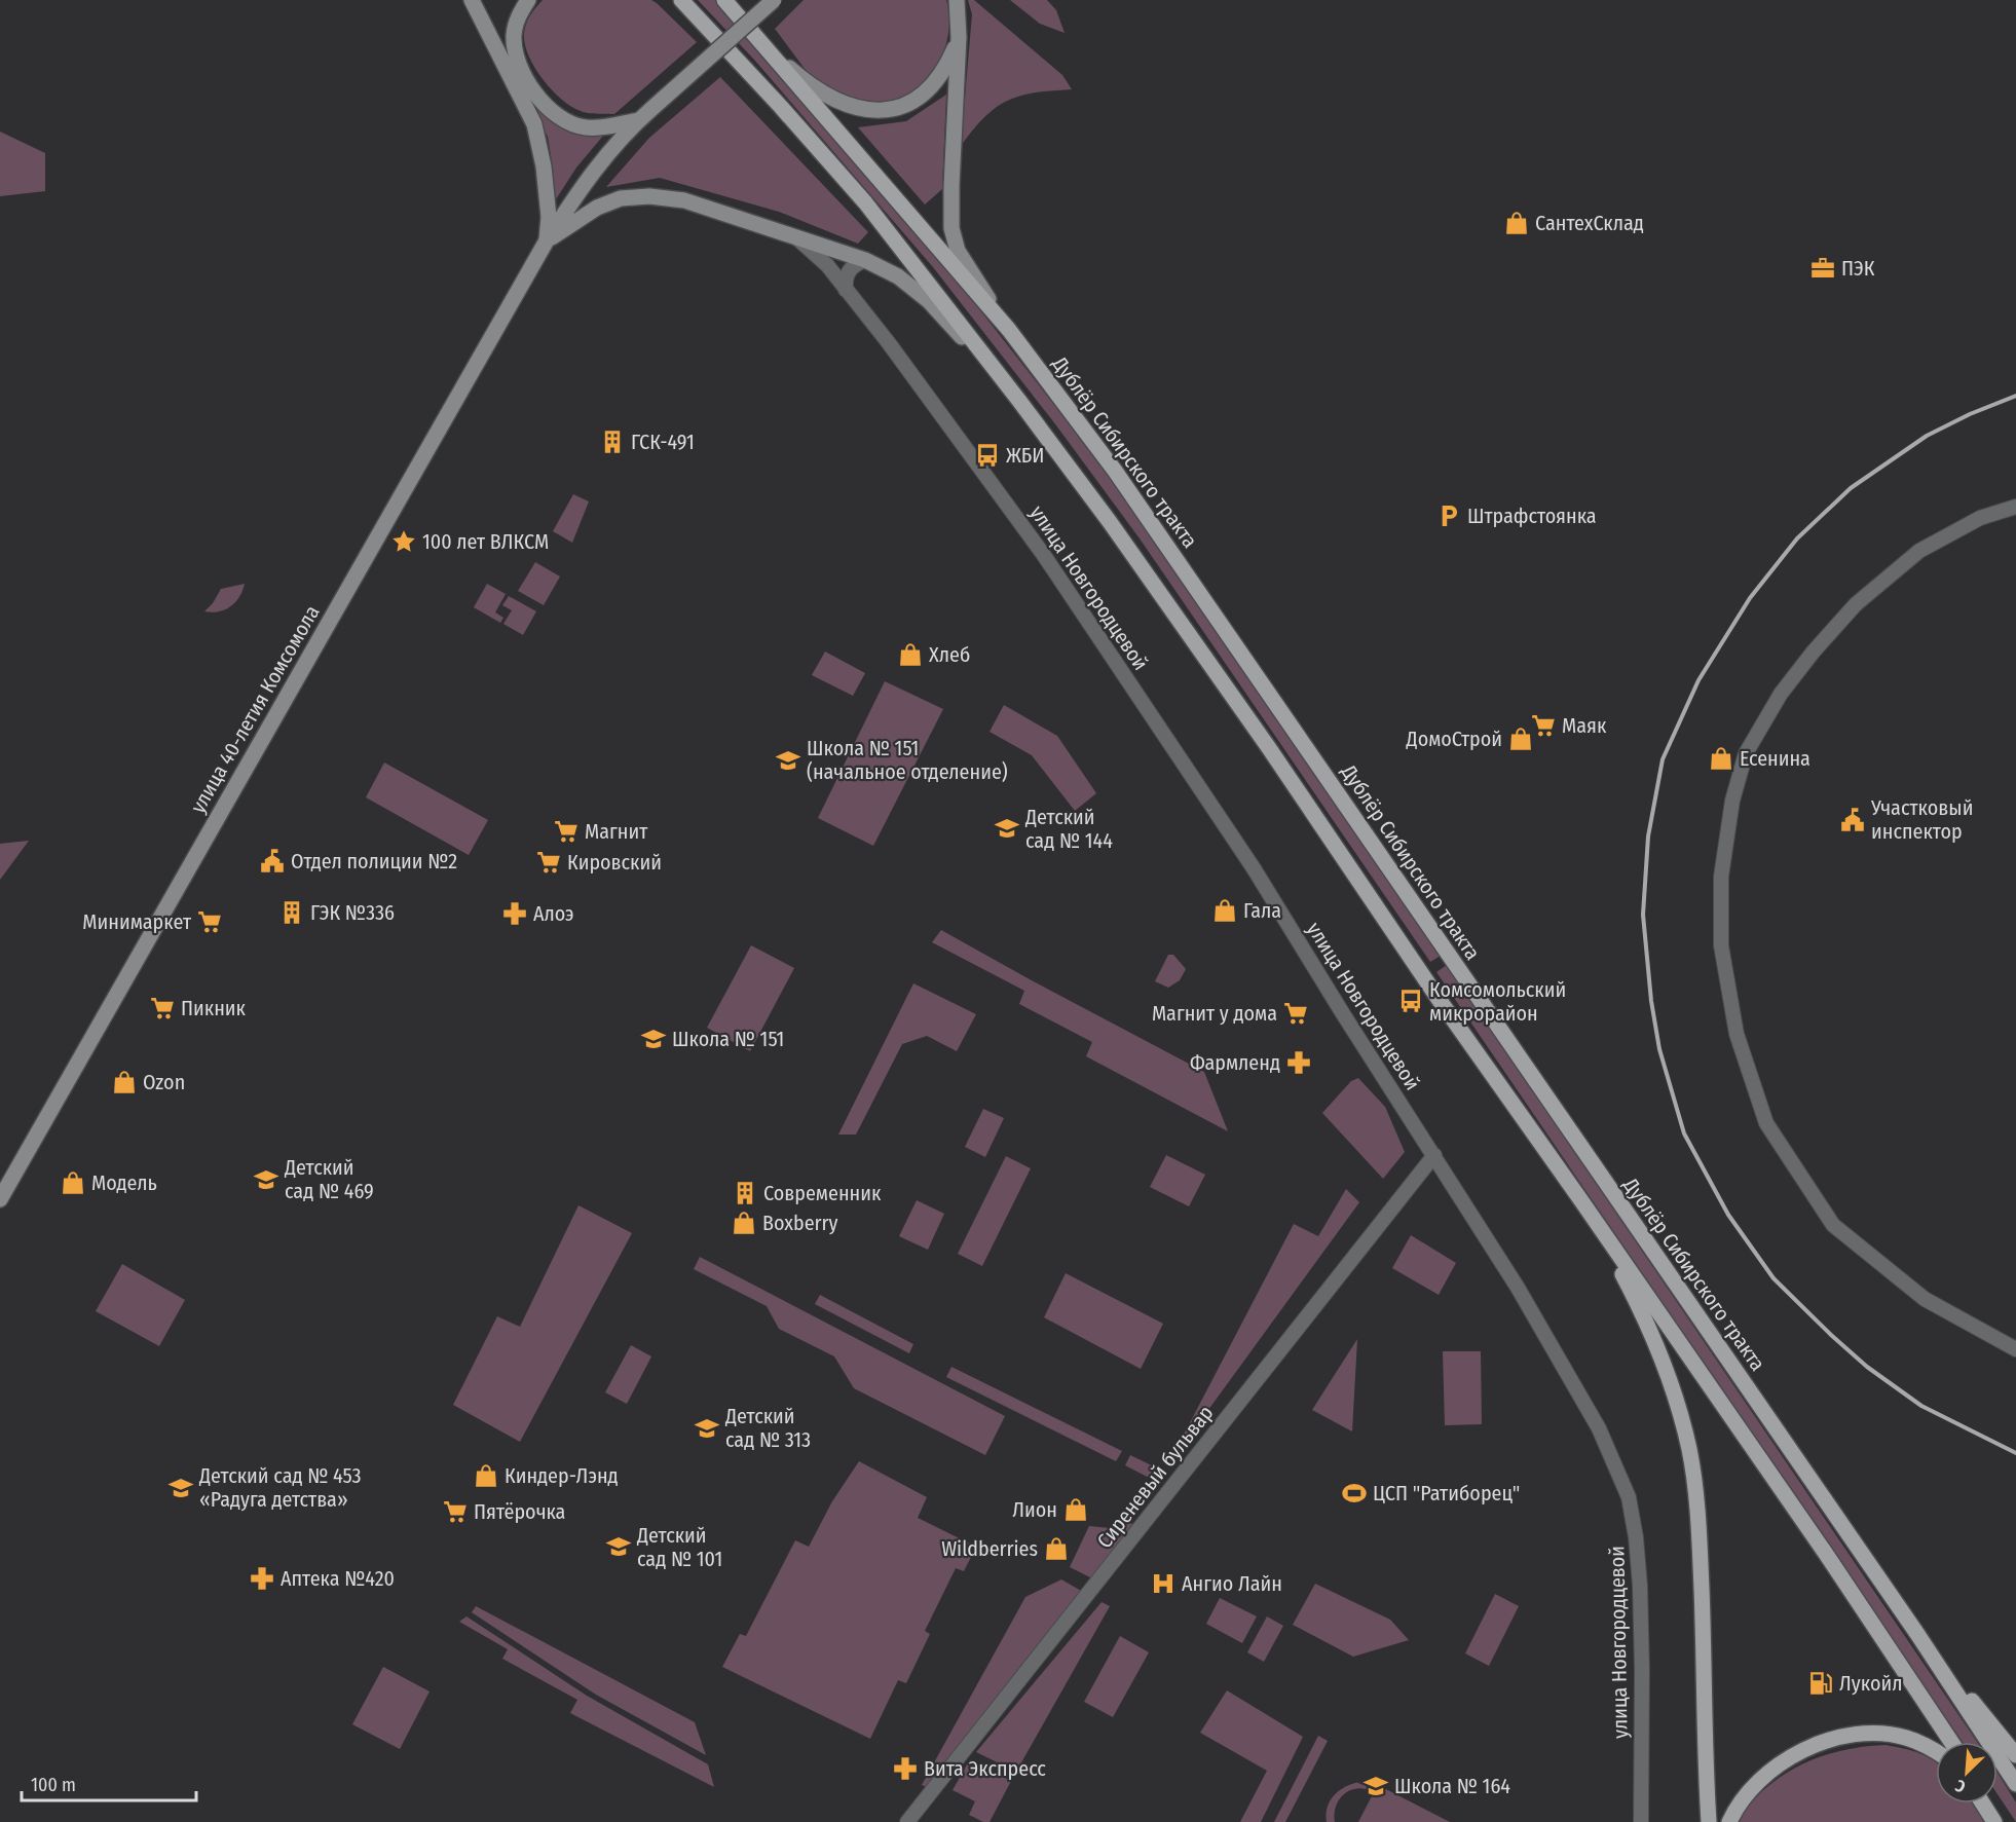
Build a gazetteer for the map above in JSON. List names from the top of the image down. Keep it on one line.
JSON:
{"streets":{"main road":["Дублёр Сибирского тракта","улица 40-летия Комсомола"],"street":["улица Новгородцевой","Сиреневый бульвар"]},"crossings":[["улица Новгородцевой","Сиреневый бульвар"]],"places":{"shop":["СантехСклад","Хлеб","ДомоСтрой","Есенина","Гала","Ozon","Модель","Boxberry","Киндер-Лэнд","Лион","Wildberries"],"office":["ПЭК"],"building":["ГСК-491","ГЭК №336","Современник"],"bus stop":["ЖБИ","Комсомольский микрорайон"],"parking":["Штрафстоянка"],"place":["100 лет ВЛКСМ"],"supermarket":["Маяк","Магнит","Кировский","Минимаркет","Пикник","Магнит у дома","Пятёрочка"],"school or university":["Школа № 151 (начальное отделение)","Детский сад № 144","Школа № 151","Детский сад № 469","Детский сад № 313","Детский сад № 453 «Радуга детства»","Детский сад № 101","Школа № 164"],"public building":["Участковый инспектор","Отдел полиции №2"],"pharmacy":["Алоэ","Фармленд","Аптека №420","Вита Экспресс"],"sports":["ЦСП \"Ратиборец\""],"hospital":["Ангио Лайн"],"fuel station":["Лукойл"]},"scale_bar":"100 m","north":"bottom left"}
